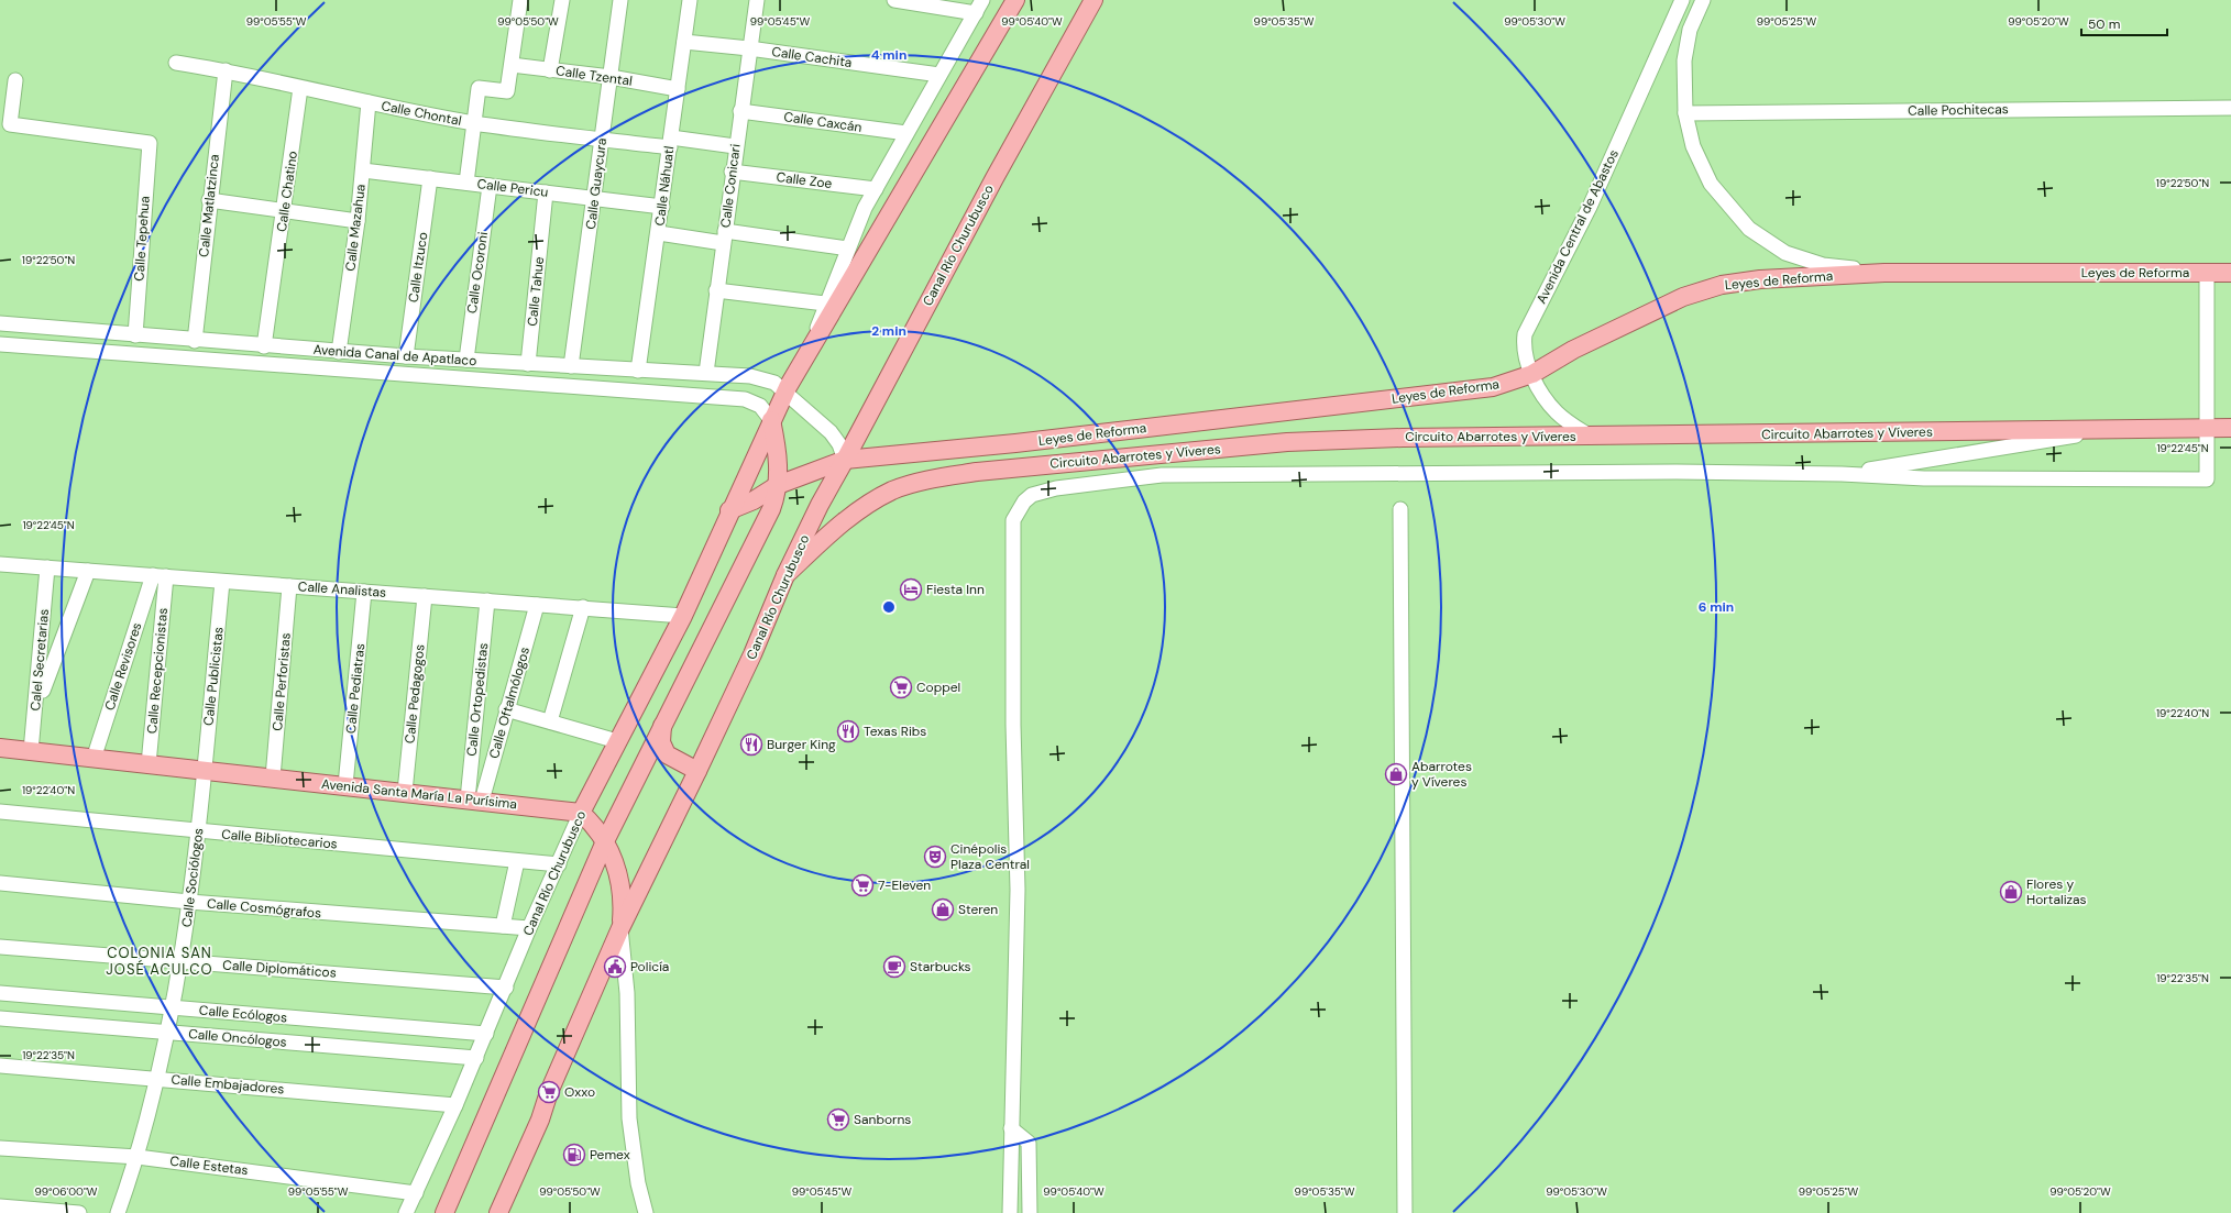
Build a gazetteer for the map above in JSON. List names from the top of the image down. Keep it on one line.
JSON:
{"streets":{"main road":["Canal Río Churubusco","Leyes de Reforma","Circuito Abarrotes y Víveres","Avenida Santa María La Purísima"],"street":["Calle Cachita","Calle Tzental","Calle Pochitecas","Calle Chontal","Calle Caxcán","Calle Zoe","Calle Guaycura","Calle Náhuatl","Calle Conicari","Calle Pericu","Calle Chatino","Calle Matlatzinca","Avenida Central de Abastos","Calle Mazahua","Calle Tepehua","Calle Itzuco","Calle Ocoroni","Calle Tahue","Avenida Canal de Apatlaco","Calle Analistas","Calel Secretarias","Calle Revisores","Calle Recepcionistas","Calle Publicistas","Calle Perforistas","Calle Pediatras","Calle Pedagogos","Calle Ortopedistas","Calle Oftalmólogos","Calle Bibliotecarios","Calle Sociólogos","Calle Cosmógrafos","Calle Diplomáticos","Calle Ecólogos","Calle Oncólogos","Calle Embajadores","Calle Estetas"]},"crossings":[["Calle Cachita","Calle Náhuatl"],["Calle Cachita","Calle Conicari"],["Calle Cachita","Canal Río Churubusco"],["Calle Tzental","Calle Guaycura"],["Calle Tzental","Calle Náhuatl"],["Calle Chontal","Calle Guaycura"],["Calle Chontal","Calle Náhuatl"],["Calle Chontal","Calle Chatino"],["Calle Chontal","Calle Matlatzinca"],["Calle Chontal","Calle Mazahua"],["Calle Caxcán","Calle Conicari"],["Calle Caxcán","Canal Río Churubusco"],["Calle Zoe","Calle Conicari"],["Calle Zoe","Canal Río Churubusco"],["Calle Guaycura","Calle Pericu"],["Calle Guaycura","Avenida Canal de Apatlaco"],["Calle Náhuatl","Calle Pericu"],["Calle Náhuatl","Avenida Canal de Apatlaco"],["Calle Conicari","Avenida Canal de Apatlaco"],["Calle Pericu","Calle Mazahua"],["Calle Pericu","Calle Itzuco"],["Calle Pericu","Calle Ocoroni"],["Calle Pericu","Calle Tahue"],["Calle Chatino","Avenida Canal de Apatlaco"],["Calle Matlatzinca","Avenida Canal de Apatlaco"],["Avenida Central de Abastos","Leyes de Reforma"],["Avenida Central de Abastos","Circuito Abarrotes y Víveres"],["Calle Mazahua","Avenida Canal de Apatlaco"],["Calle Tepehua","Avenida Canal de Apatlaco"],["Canal Río Churubusco","Leyes de Reforma"],["Canal Río Churubusco","Avenida Canal de Apatlaco"],["Canal Río Churubusco","Circuito Abarrotes y Víveres"],["Canal Río Churubusco","Calle Analistas"],["Canal Río Churubusco","Avenida Santa María La Purísima"],["Canal Río Churubusco","Calle Bibliotecarios"],["Canal Río Churubusco","Calle Cosmógrafos"],["Canal Río Churubusco","Calle Diplomáticos"],["Canal Río Churubusco","Calle Ecólogos"],["Canal Río Churubusco","Calle Oncólogos"],["Canal Río Churubusco","Calle Embajadores"],["Canal Río Churubusco","Calle Estetas"],["Calle Itzuco","Avenida Canal de Apatlaco"],["Calle Ocoroni","Avenida Canal de Apatlaco"],["Leyes de Reforma","Avenida Canal de Apatlaco"],["Calle Tahue","Avenida Canal de Apatlaco"],["Calle Analistas","Calel Secretarias"],["Calle Analistas","Calle Revisores"],["Calle Analistas","Calle Recepcionistas"],["Calle Analistas","Calle Publicistas"],["Calle Analistas","Calle Perforistas"],["Calle Analistas","Calle Pediatras"],["Calle Analistas","Calle Pedagogos"],["Calle Analistas","Calle Ortopedistas"],["Calle Analistas","Calle Oftalmólogos"],["Calel Secretarias","Avenida Santa María La Purísima"],["Calle Revisores","Calle Recepcionistas"],["Calle Revisores","Avenida Santa María La Purísima"],["Calle Recepcionistas","Avenida Santa María La Purísima"],["Calle Publicistas","Avenida Santa María La Purísima"],["Calle Publicistas","Calle Sociólogos"],["Calle Perforistas","Avenida Santa María La Purísima"],["Calle Pediatras","Avenida Santa María La Purísima"],["Calle Pedagogos","Avenida Santa María La Purísima"],["Calle Ortopedistas","Calle Oftalmólogos"],["Calle Ortopedistas","Avenida Santa María La Purísima"],["Calle Oftalmólogos","Avenida Santa María La Purísima"],["Avenida Santa María La Purísima","Calle Sociólogos"],["Calle Bibliotecarios","Calle Sociólogos"],["Calle Sociólogos","Calle Cosmógrafos"],["Calle Sociólogos","Calle Diplomáticos"],["Calle Sociólogos","Calle Ecólogos"],["Calle Sociólogos","Calle Oncólogos"],["Calle Sociólogos","Calle Embajadores"],["Calle Sociólogos","Calle Estetas"]],"districts":["COLONIA SAN JOSÉ ACULCO"],"places":{"hotel":["Fiesta Inn"],"supermarket":["Coppel","7-Eleven","Oxxo","Sanborns"],"restaurant":["Texas Ribs","Burger King"],"shop":["Abarrotes y Víveres","Flores y Hortalizas","Steren"],"theatre":["Cinépolis Plaza Central"],"public building":["Policía"],"cafe":["Starbucks"],"fuel station":["Pemex"]},"scale_bar":"50 m","coordinates":["99°05'55\"W","99°05'50\"W","99°05'45\"W","99°05'40\"W","99°05'35\"W","99°05'30\"W","99°05'25\"W","99°05'20\"W","19°22'50\"N","19°22'45\"N","19°22'40\"N","19°22'35\"N","99°06'00\"W"],"rings":["4 min","2 min","6 min"]}
